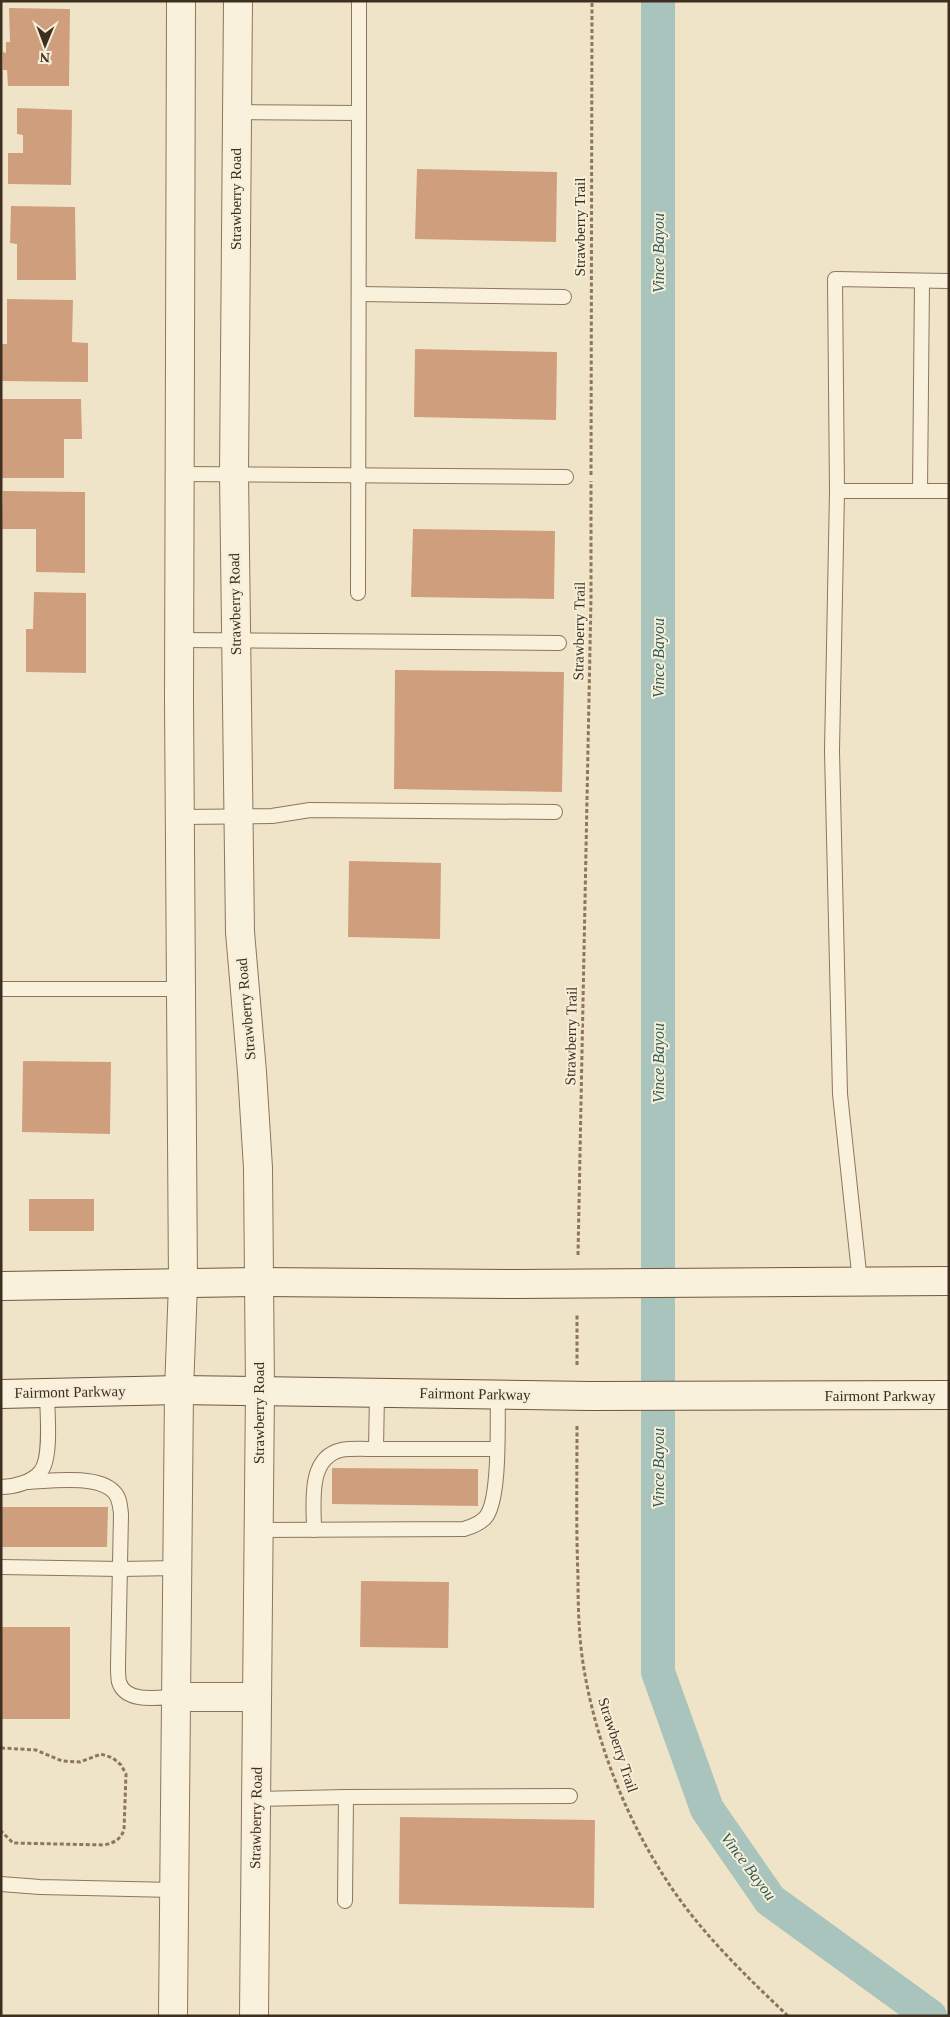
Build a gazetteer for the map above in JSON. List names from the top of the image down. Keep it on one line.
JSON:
{"streets":{"street":["Strawberry Road","Fairmont Parkway"],"path":["Strawberry Trail"]},"crossings":[["Strawberry Road","Fairmont Parkway"]],"water":["Vince Bayou"],"north":"bottom"}
